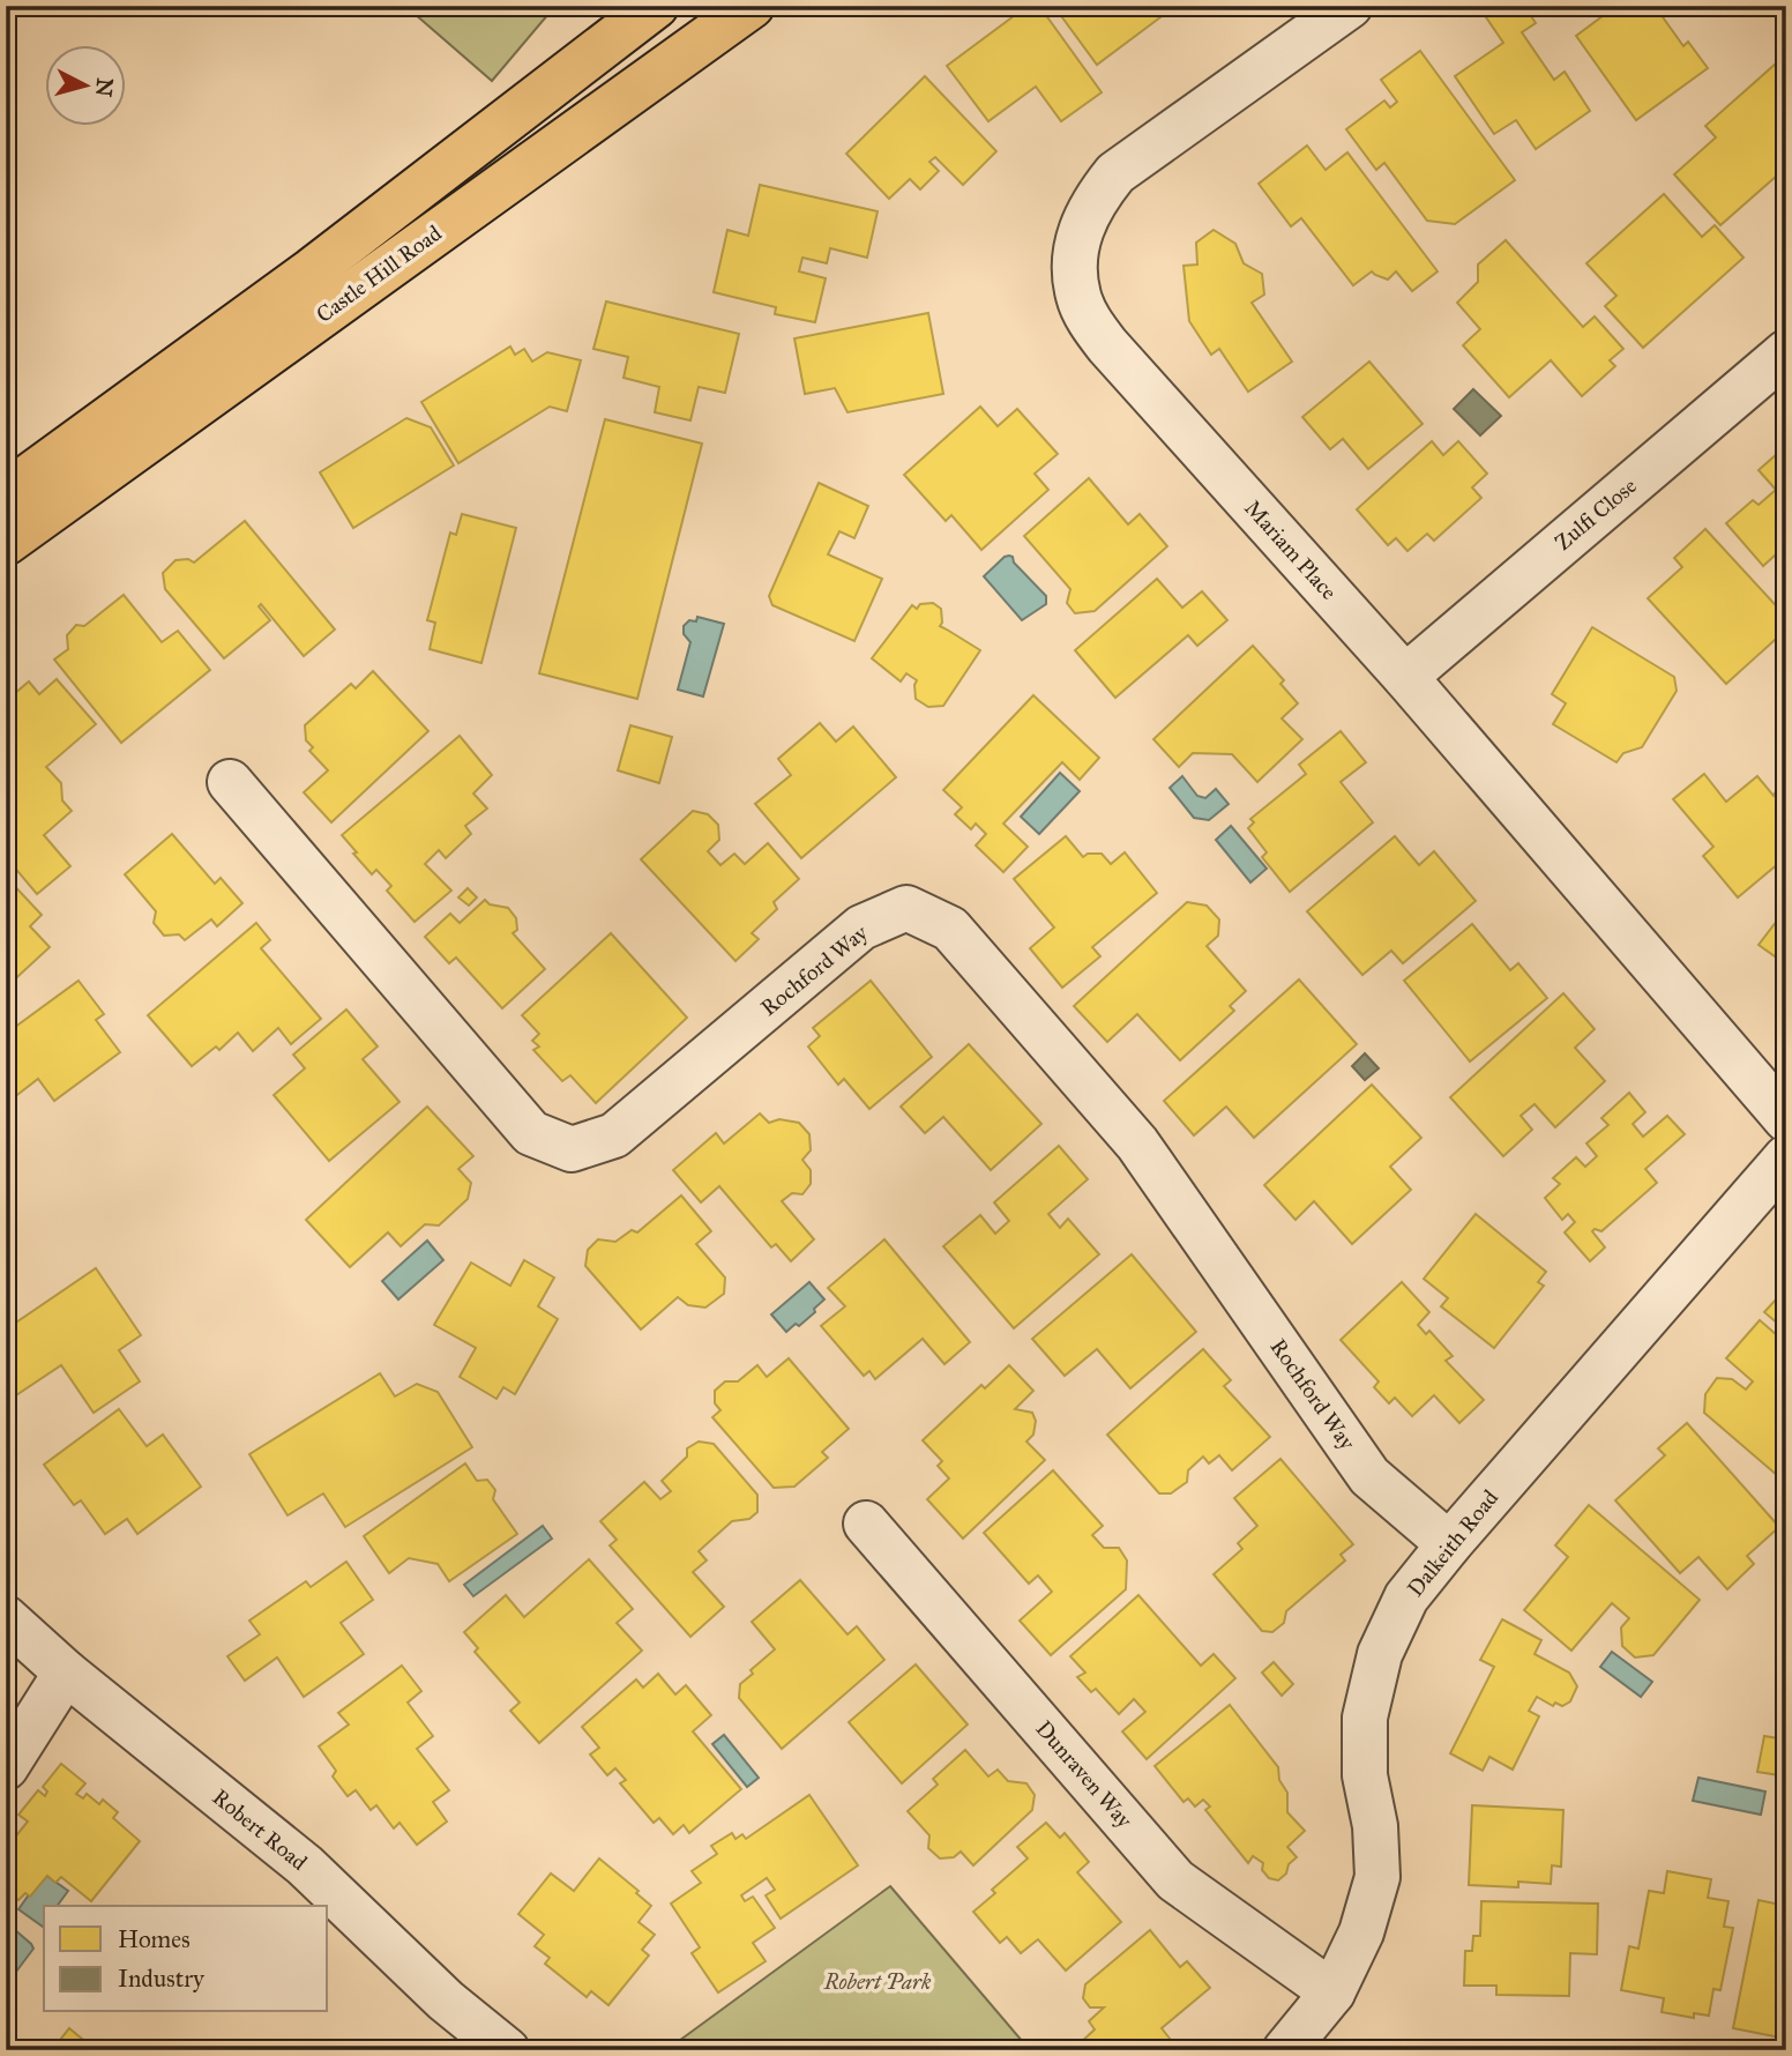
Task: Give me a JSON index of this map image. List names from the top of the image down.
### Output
{
  "streets": {
    "main road": ["Castle Hill Road"],
    "street": [
      "Zulfi Close",
      "Mariam Place",
      "Rochford Way",
      "Dalkeith Road",
      "Dunraven Way",
      "Robert Road"
    ]
  },
  "crossings": [
    ["Zulfi Close", "Mariam Place"],
    ["Rochford Way", "Dalkeith Road"],
    ["Dalkeith Road", "Dunraven Way"]
  ],
  "parks": ["Robert Park"],
  "legend": ["Homes", "Industry"],
  "north": "right"
}
